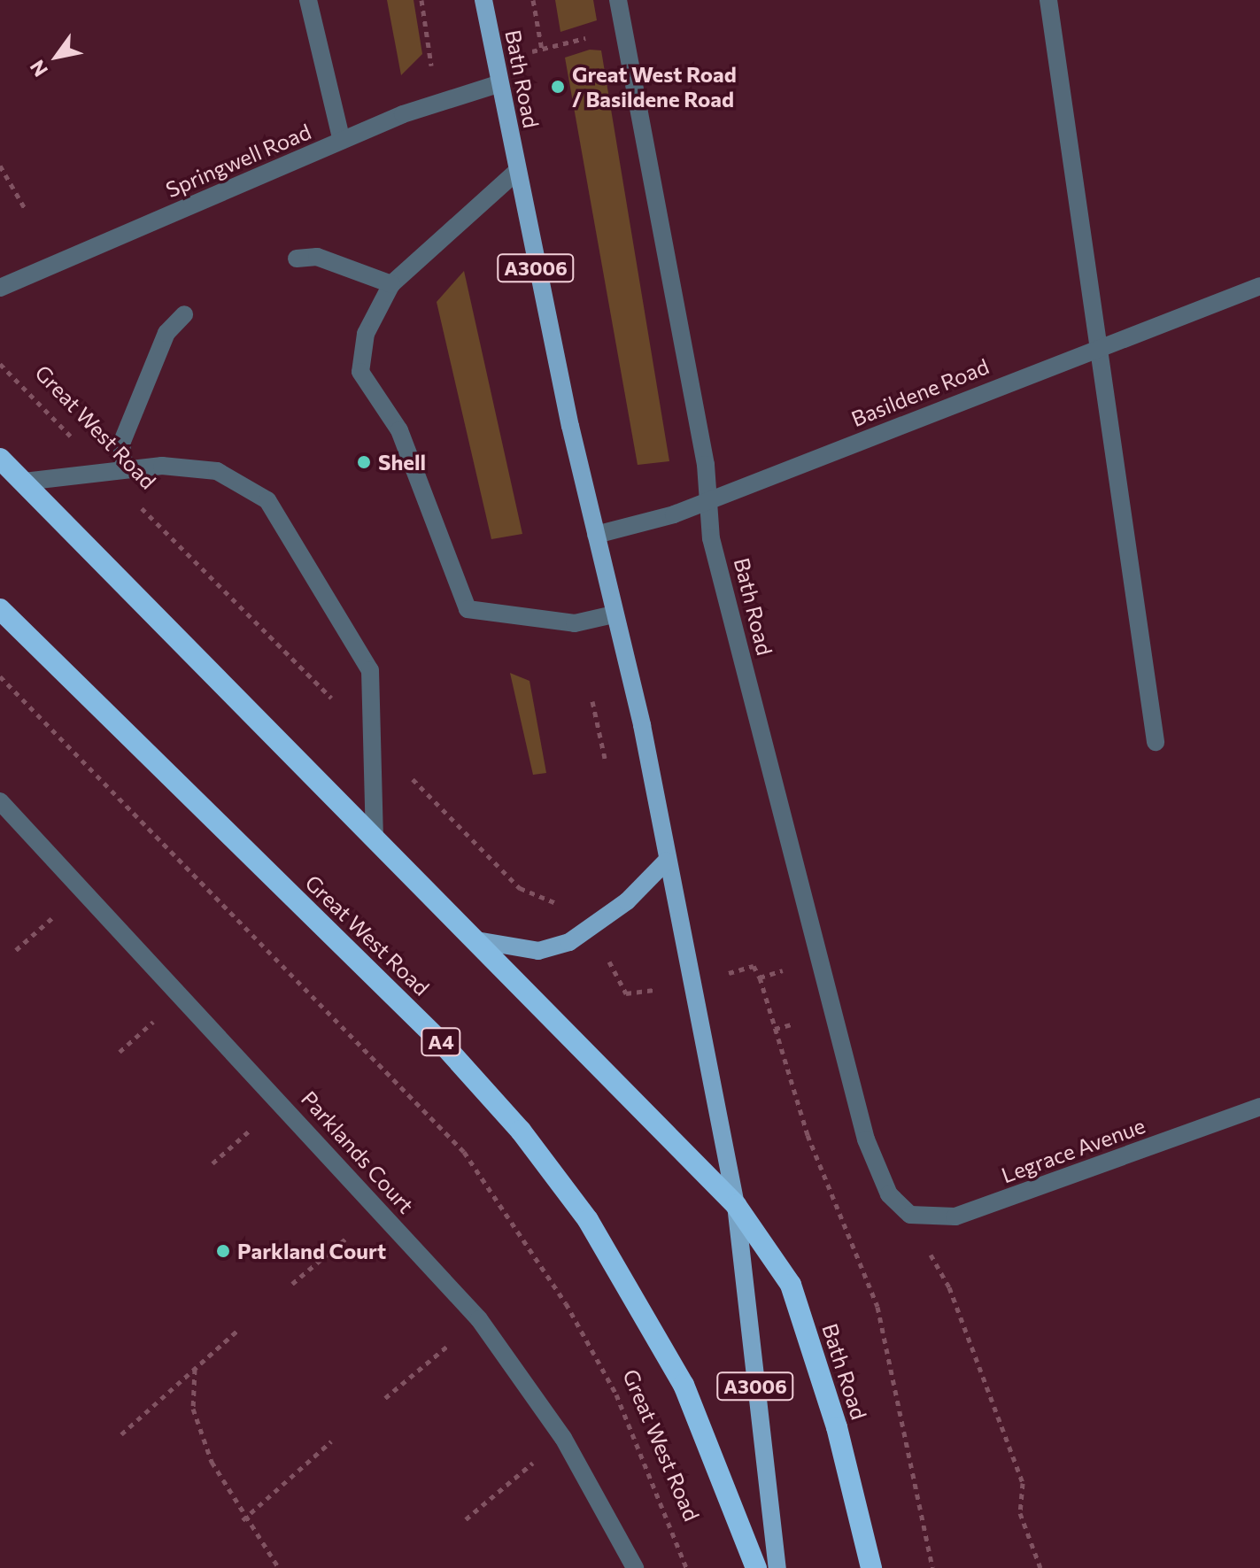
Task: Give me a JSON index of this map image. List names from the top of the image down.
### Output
{
  "streets": {
    "highway": ["Bath Road", "Great West Road", "A4"],
    "main road": ["A3006"],
    "street": [
      "Springwell Road",
      "Basildene Road",
      "Legrace Avenue",
      "Parklands Court"
    ]
  },
  "crossings": [
    ["Bath Road", "Springwell Road"],
    ["Bath Road", "Basildene Road"],
    ["Bath Road", "Legrace Avenue"]
  ],
  "places": ["Great West Road / Basildene Road", "Shell", "Parkland Court"],
  "north": "bottom left"
}
